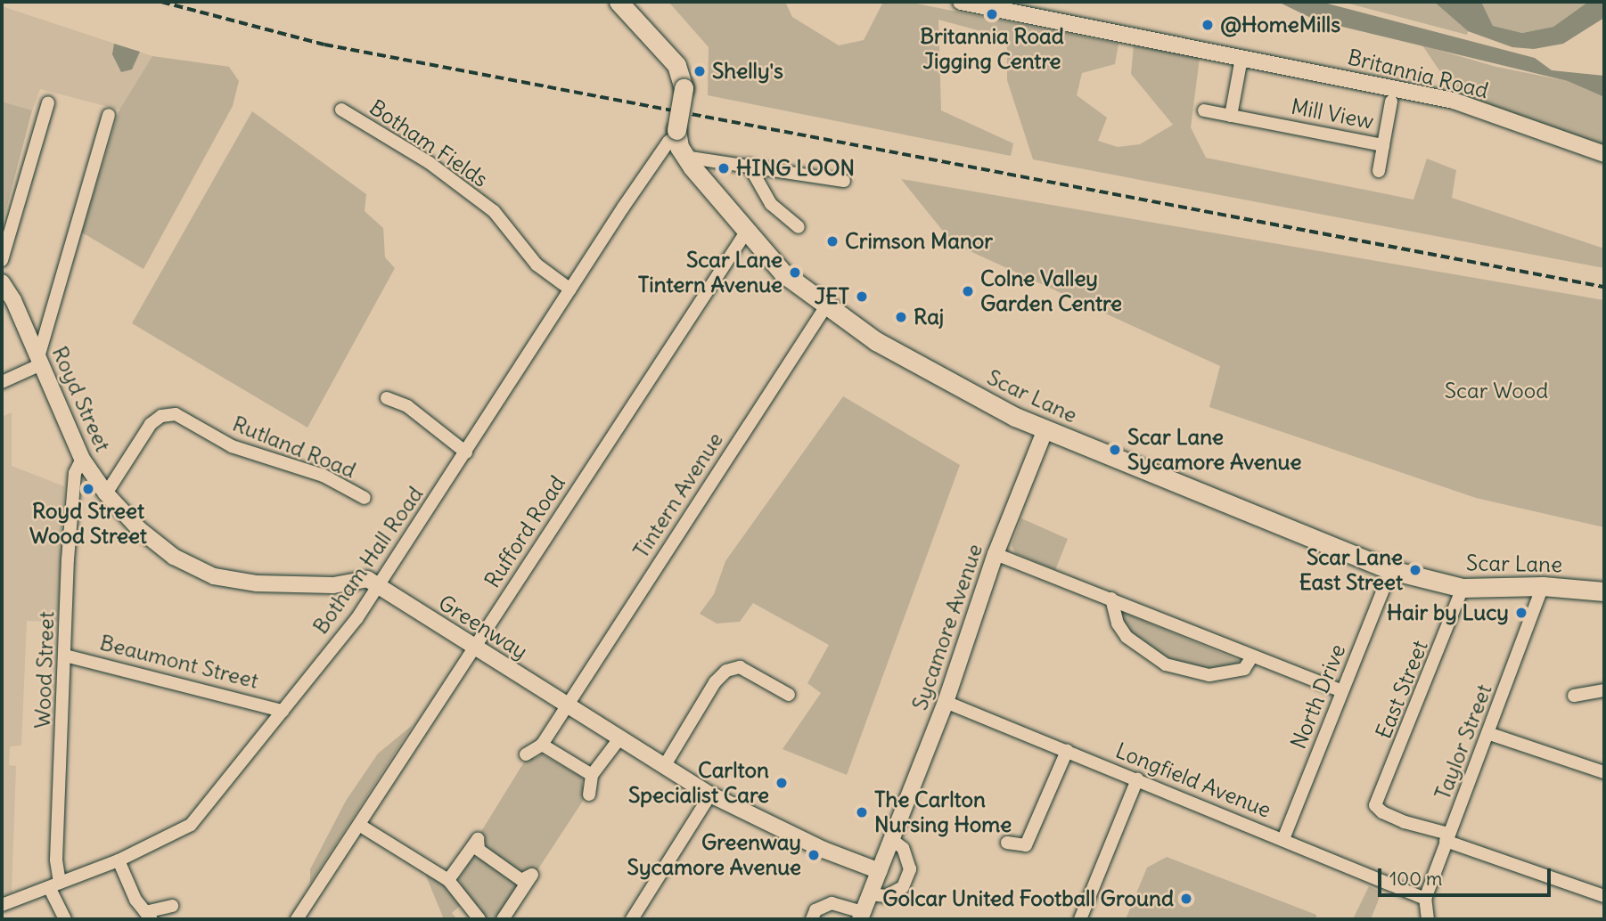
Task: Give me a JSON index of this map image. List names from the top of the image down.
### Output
{
  "streets": {
    "main road": ["Scar Lane"],
    "street": [
      "Britannia Road",
      "Mill View",
      "Botham Fields",
      "Royd Street",
      "Rutland Road",
      "Tintern Avenue",
      "Rufford Road",
      "Botham Hall Road",
      "Greenway",
      "Sycamore Avenue",
      "Beaumont Street",
      "Wood Street",
      "East Street",
      "North Drive",
      "Taylor Street",
      "Longfield Avenue"
    ]
  },
  "crossings": [
    ["Botham Fields", "Botham Hall Road"],
    ["Scar Lane", "Tintern Avenue"],
    ["Scar Lane", "Rufford Road"],
    ["Scar Lane", "Botham Hall Road"],
    ["Scar Lane", "Sycamore Avenue"],
    ["Scar Lane", "East Street"],
    ["Scar Lane", "North Drive"],
    ["Scar Lane", "Taylor Street"],
    ["Royd Street", "Rutland Road"],
    ["Royd Street", "Botham Hall Road"],
    ["Royd Street", "Greenway"],
    ["Royd Street", "Wood Street"],
    ["Tintern Avenue", "Greenway"],
    ["Rufford Road", "Greenway"],
    ["Botham Hall Road", "Greenway"],
    ["Botham Hall Road", "Beaumont Street"],
    ["Botham Hall Road", "Wood Street"],
    ["Greenway", "Sycamore Avenue"],
    ["Sycamore Avenue", "Longfield Avenue"],
    ["Beaumont Street", "Wood Street"],
    ["East Street", "Taylor Street"],
    ["North Drive", "Longfield Avenue"],
    ["Taylor Street", "Longfield Avenue"]
  ],
  "parks": ["Scar Wood"],
  "places": [
    "Britannia Road Jigging Centre",
    "@HomeMills",
    "Shelly's",
    "HING LOON",
    "Crimson Manor",
    "Scar Lane Tintern Avenue",
    "Colne Valley Garden Centre",
    "JET",
    "Raj",
    "Scar Lane Sycamore Avenue",
    "Royd Street Wood Street",
    "Scar Lane East Street",
    "Hair by Lucy",
    "Carlton Specialist Care",
    "The Carlton Nursing Home",
    "Greenway Sycamore Avenue",
    "Golcar United Football Ground"
  ],
  "scale_bar": "100 m"
}
